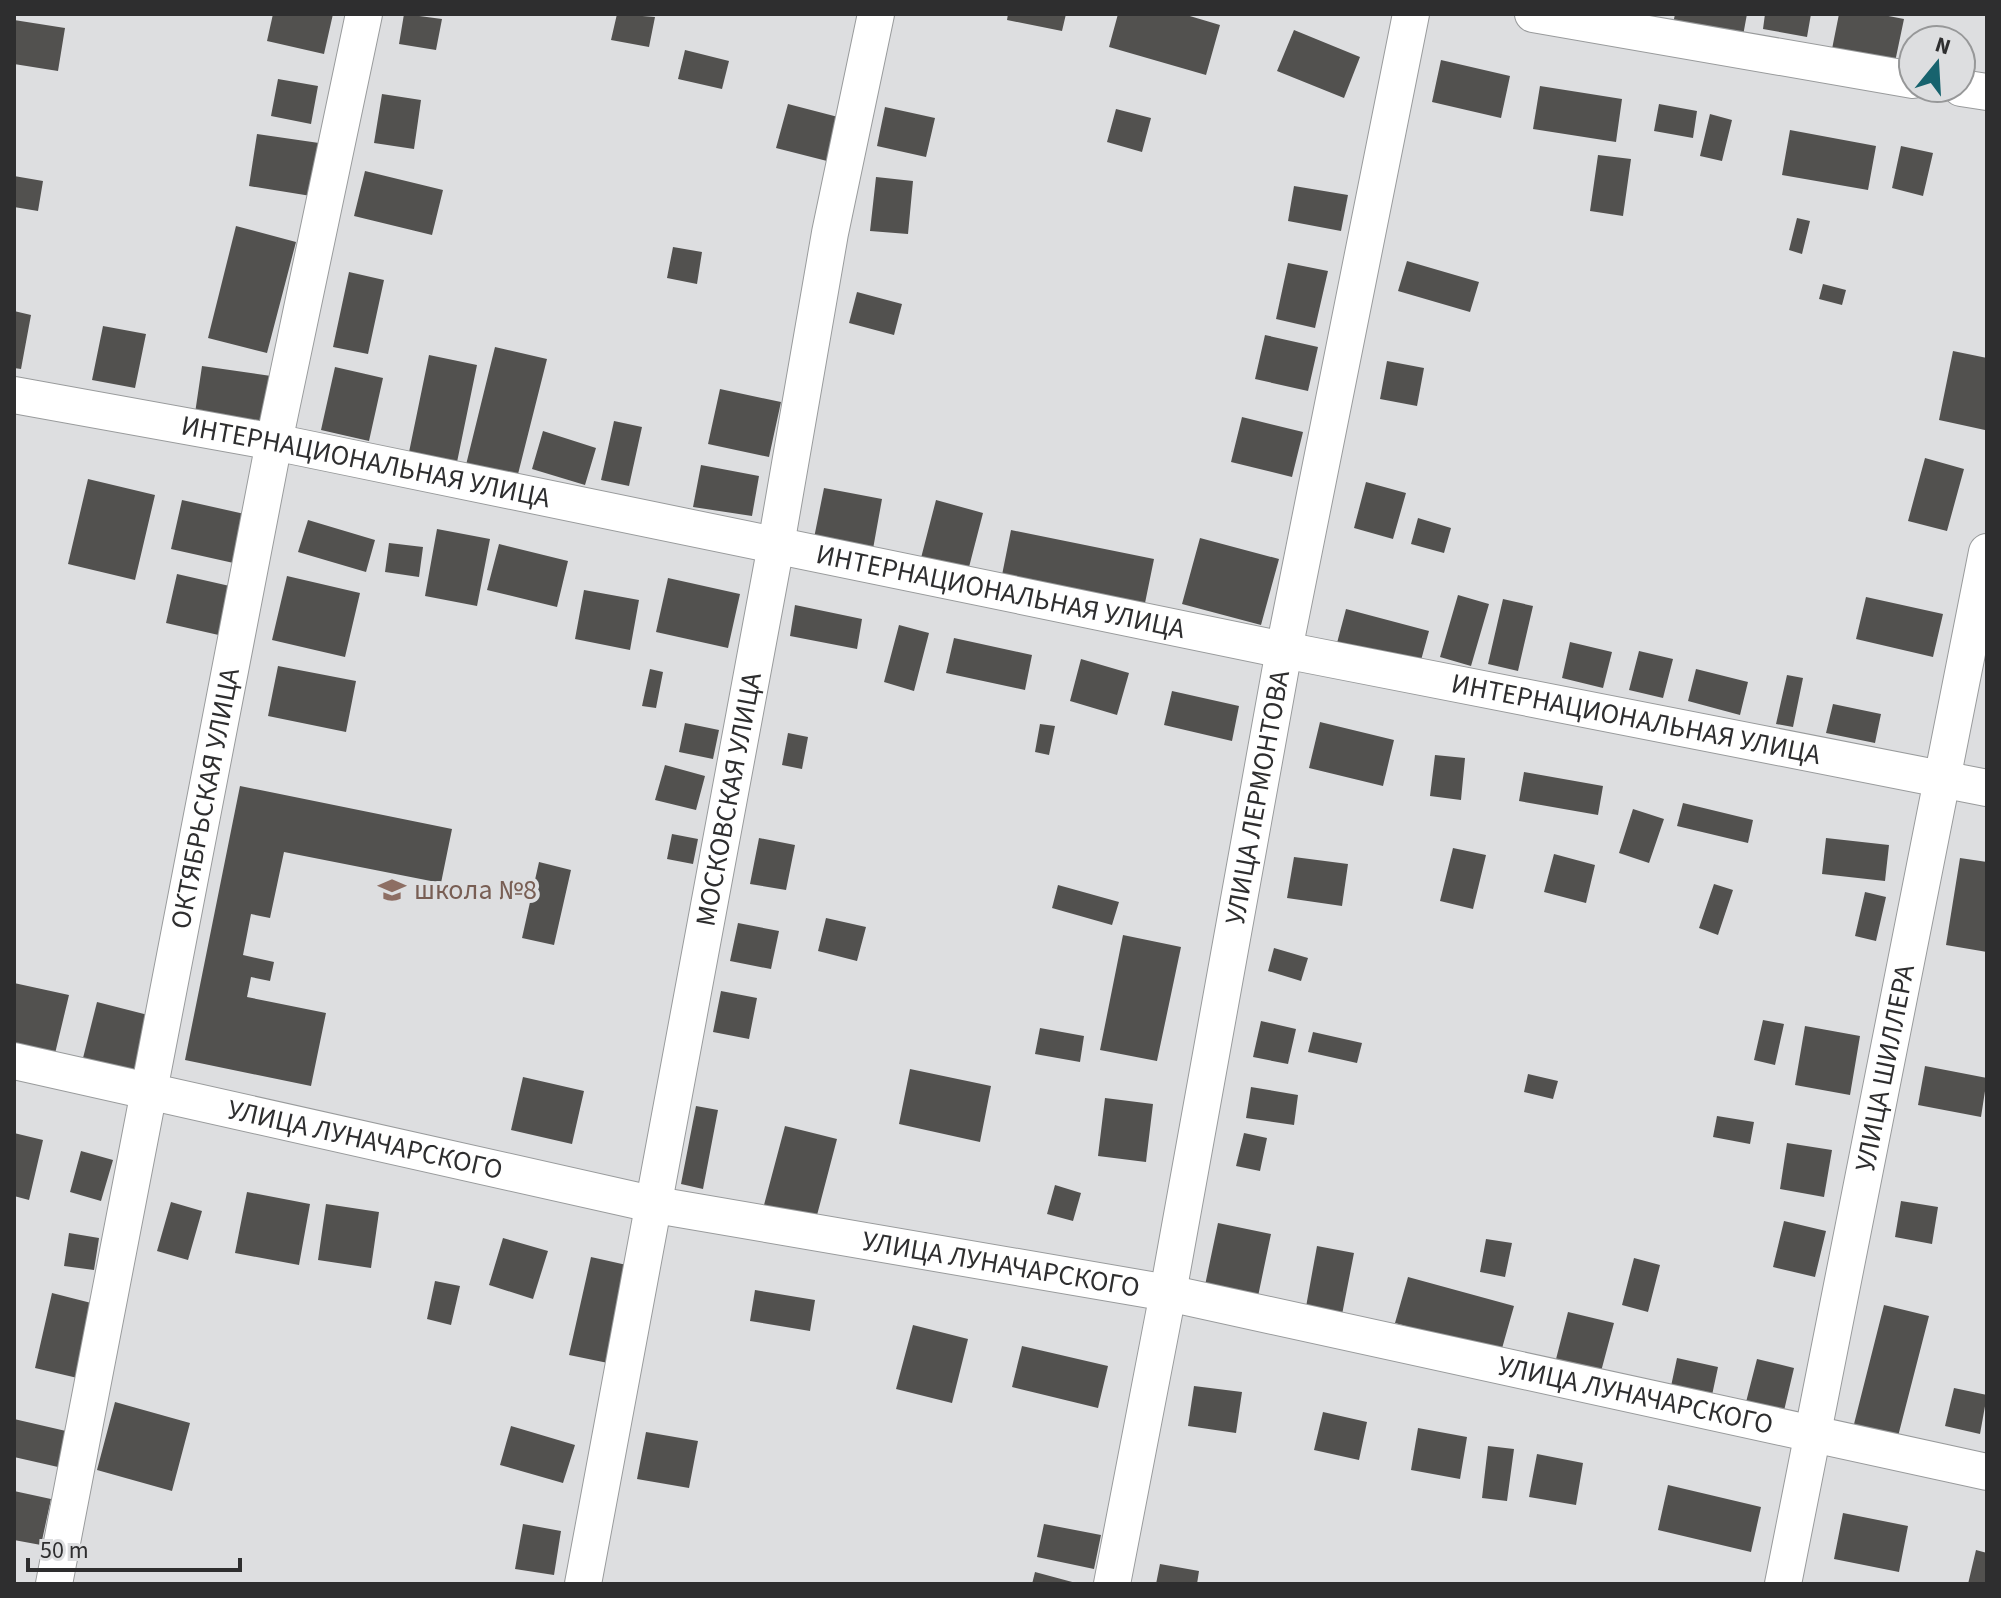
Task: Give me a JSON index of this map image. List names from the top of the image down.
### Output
{
  "streets": {
    "street": [
      "ИНТЕРНАЦИОНАЛЬНАЯ УЛИЦА",
      "ОКТЯБРЬСКАЯ УЛИЦА",
      "УЛИЦА ЛЕРМОНТОВА",
      "МОСКОВСКАЯ УЛИЦА",
      "УЛИЦА ШИЛЛЕРА",
      "УЛИЦА ЛУНАЧАРСКОГО"
    ]
  },
  "crossings": [
    ["ИНТЕРНАЦИОНАЛЬНАЯ УЛИЦА", "ОКТЯБРЬСКАЯ УЛИЦА"],
    ["ИНТЕРНАЦИОНАЛЬНАЯ УЛИЦА", "УЛИЦА ЛЕРМОНТОВА"],
    ["ИНТЕРНАЦИОНАЛЬНАЯ УЛИЦА", "МОСКОВСКАЯ УЛИЦА"],
    ["ИНТЕРНАЦИОНАЛЬНАЯ УЛИЦА", "УЛИЦА ШИЛЛЕРА"],
    ["ОКТЯБРЬСКАЯ УЛИЦА", "УЛИЦА ЛУНАЧАРСКОГО"],
    ["УЛИЦА ЛЕРМОНТОВА", "УЛИЦА ЛУНАЧАРСКОГО"],
    ["МОСКОВСКАЯ УЛИЦА", "УЛИЦА ЛУНАЧАРСКОГО"],
    ["УЛИЦА ШИЛЛЕРА", "УЛИЦА ЛУНАЧАРСКОГО"]
  ],
  "places": {
    "school or university": ["школа №8"]
  },
  "scale_bar": "50 m",
  "north": "top"
}
